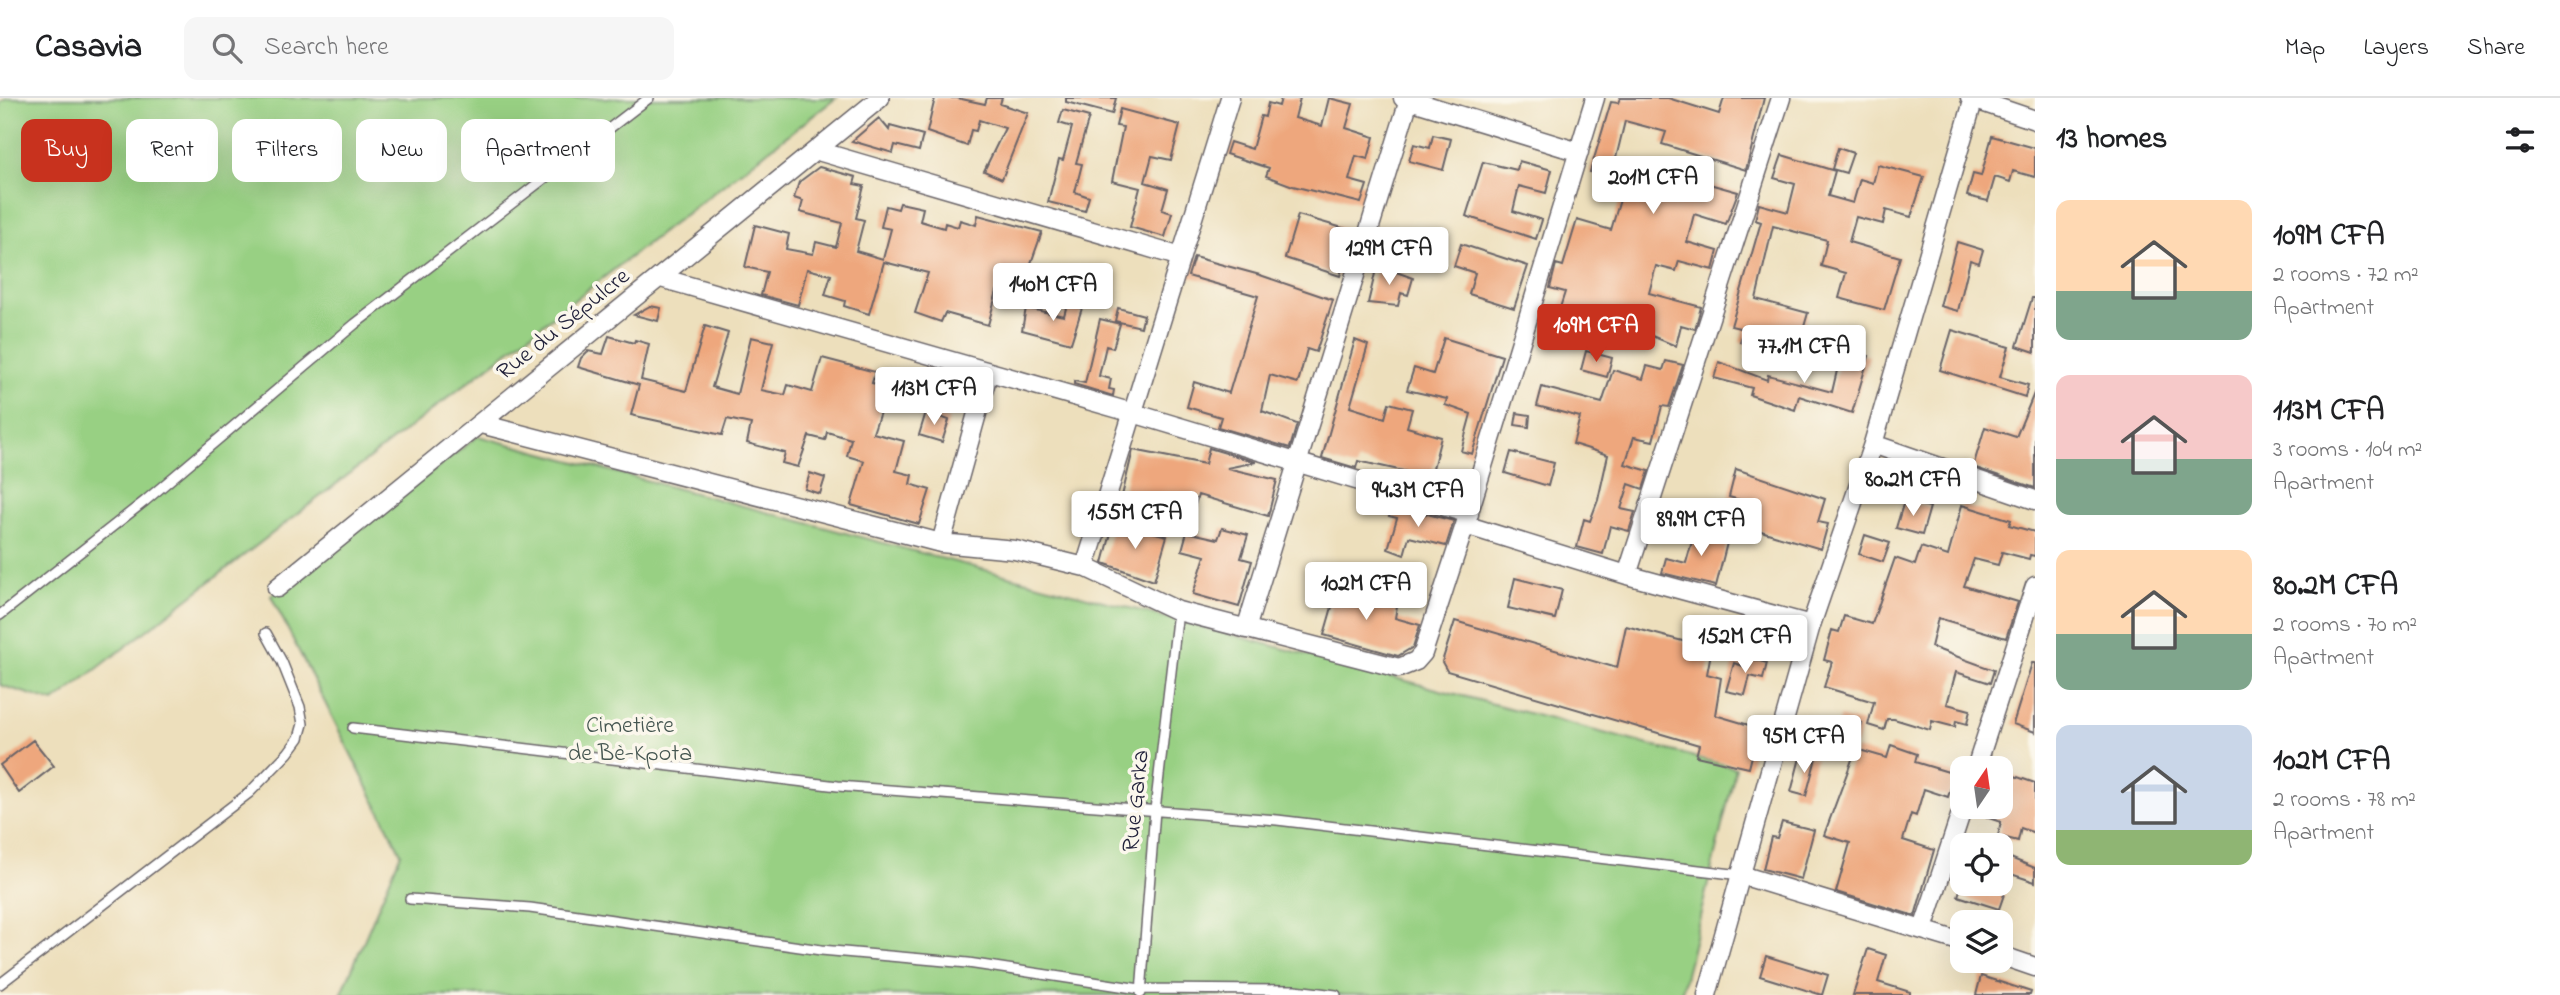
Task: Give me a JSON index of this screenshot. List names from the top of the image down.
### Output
{
  "streets": {
    "street": ["Rue du Sépulcre"],
    "lane": ["Rue Garka"]
  },
  "parks": ["Cimetière de Bè-Kpota"],
  "north": "top",
  "page": {
    "header": "Casavia",
    "search": "Search here",
    "nav": ["Map", "Layers", "Share"],
    "heading": "13 homes",
    "chip": [
      "Buy",
      "Rent",
      "Filters",
      "New",
      "Apartment"
    ],
    "price": [
      "201M CFA",
      "129M CFA",
      "140M CFA",
      "109M CFA",
      "77.1M CFA",
      "113M CFA",
      "80.2M CFA",
      "94.3M CFA",
      "155M CFA",
      "89.9M CFA",
      "102M CFA",
      "152M CFA",
      "95M CFA"
    ],
    "list": [
      {
        "name": "109M CFA",
        "note": "2 rooms · 72 m² · Apartment"
      },
      {
        "name": "113M CFA",
        "note": "3 rooms · 104 m² · Apartment"
      },
      {
        "name": "80.2M CFA",
        "note": "2 rooms · 70 m² · Apartment"
      },
      {
        "name": "102M CFA",
        "note": "2 rooms · 78 m² · Apartment"
      }
    ]
  }
}
